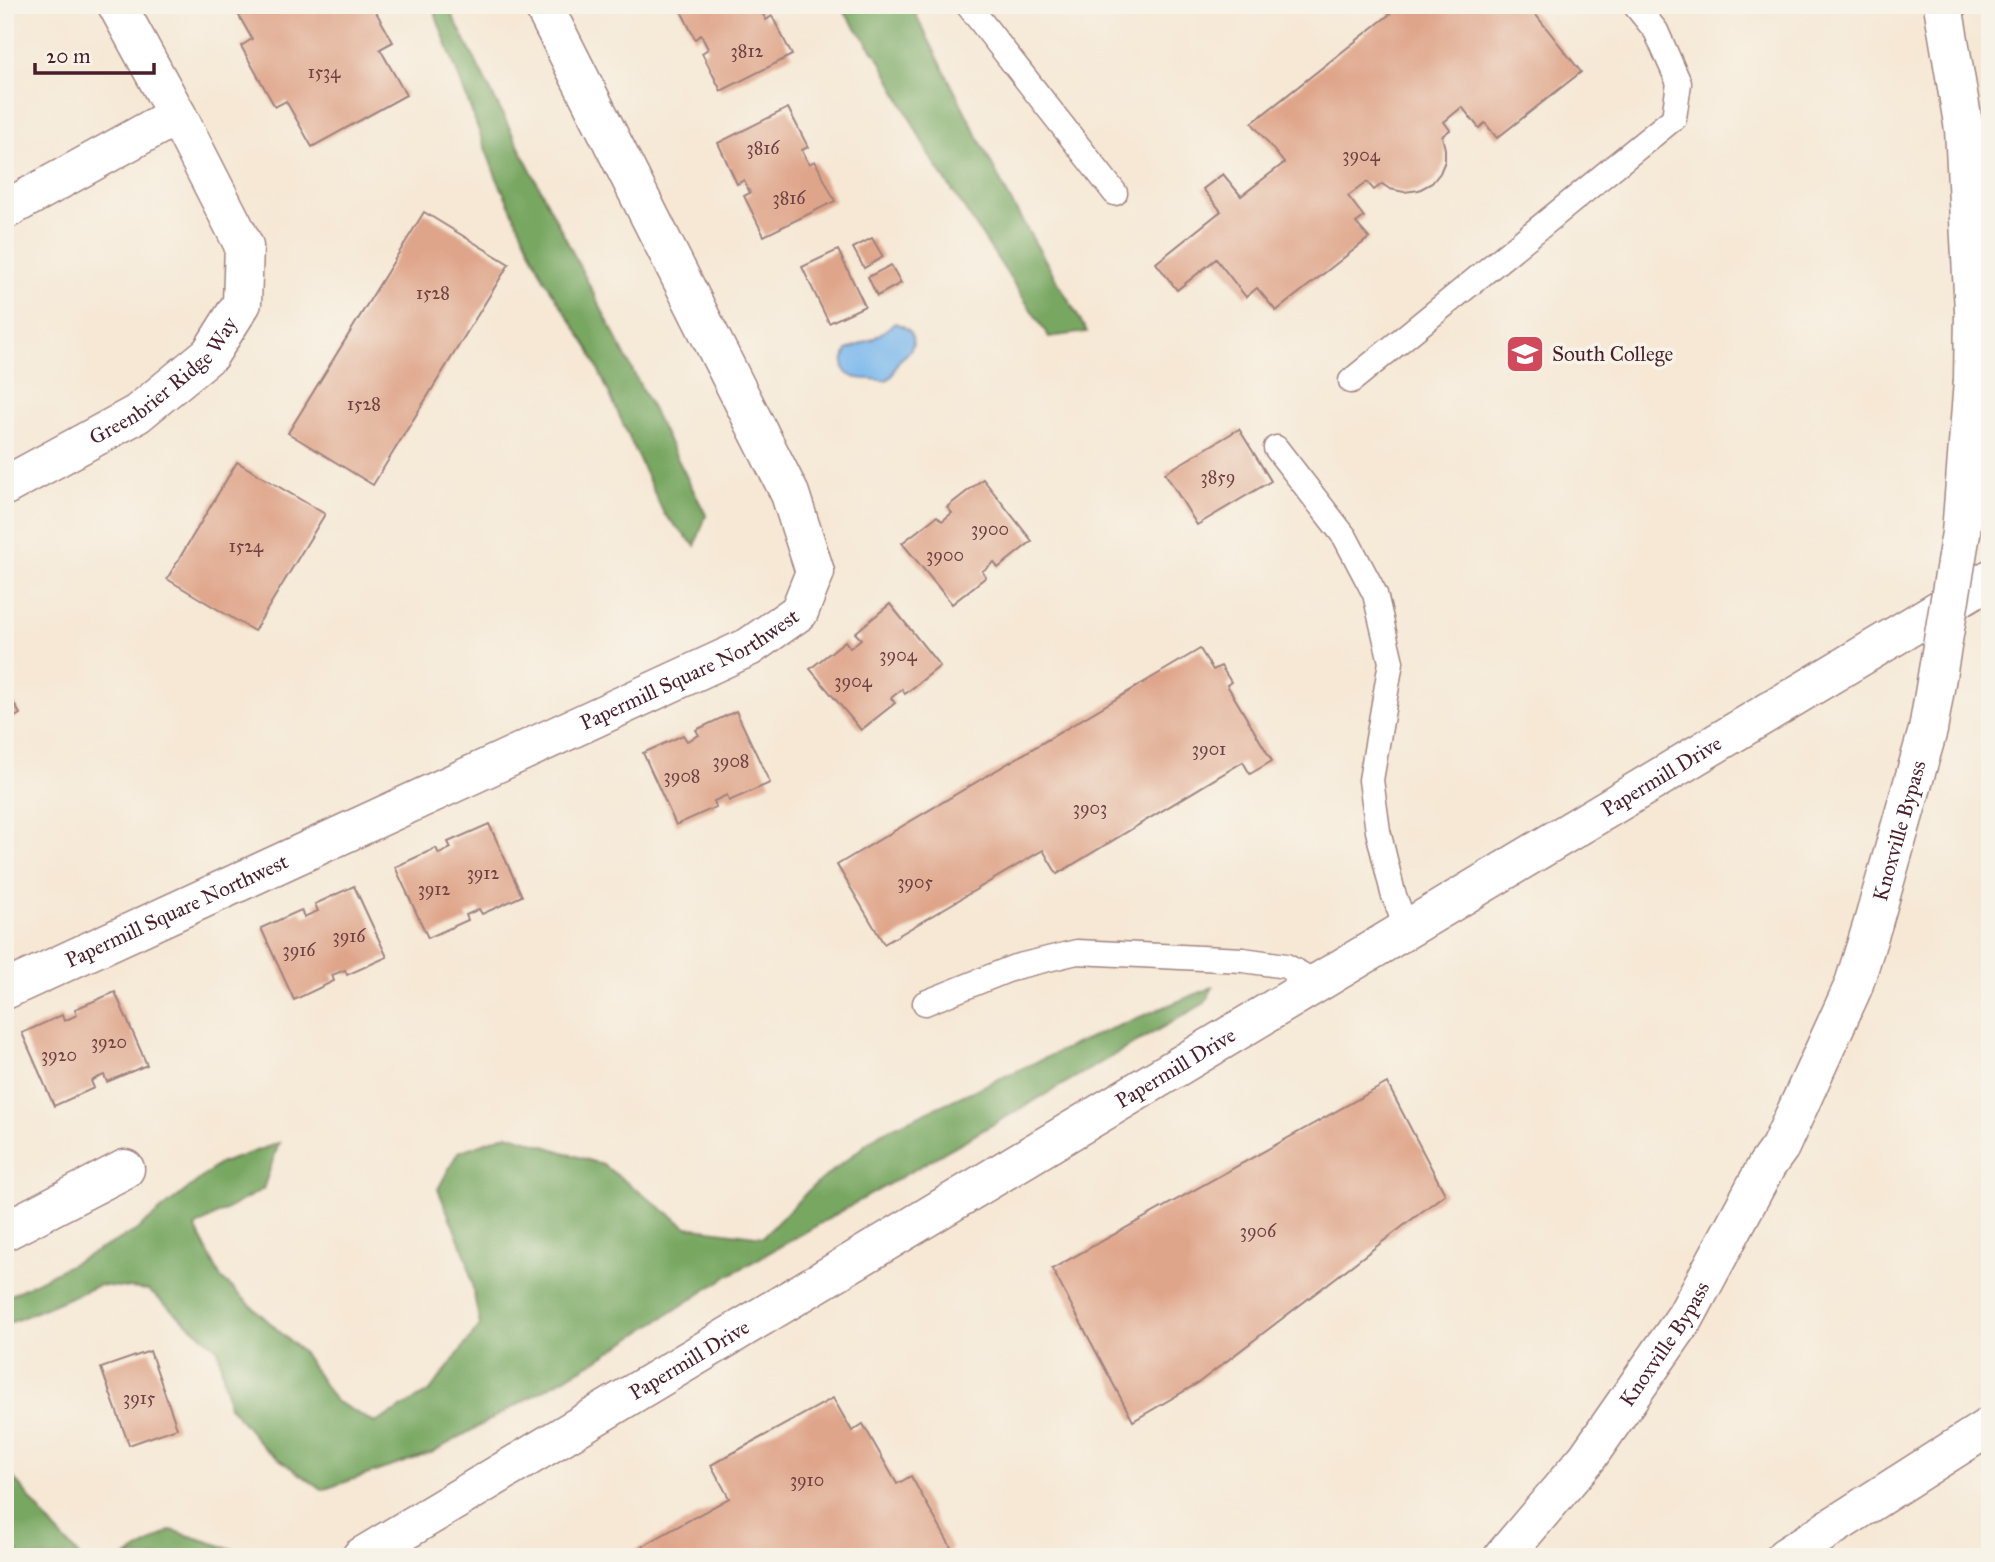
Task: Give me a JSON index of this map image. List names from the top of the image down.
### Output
{
  "streets": {
    "main road": [
      "Greenbrier Ridge Way",
      "Papermill Square Northwest",
      "Papermill Drive",
      "Knoxville Bypass"
    ]
  },
  "places": {
    "school or university": ["South College"]
  },
  "house_numbers": [
    "3812",
    "1534",
    "3816",
    "3904",
    "3816",
    "1528",
    "1528",
    "3859",
    "3900",
    "1524",
    "3900",
    "3904",
    "3904",
    "3901",
    "3908",
    "3908",
    "3903",
    "3912",
    "3905",
    "3912",
    "3916",
    "3916",
    "3920",
    "3920",
    "3906",
    "3915",
    "3910"
  ],
  "scale_bar": "20 m"
}
